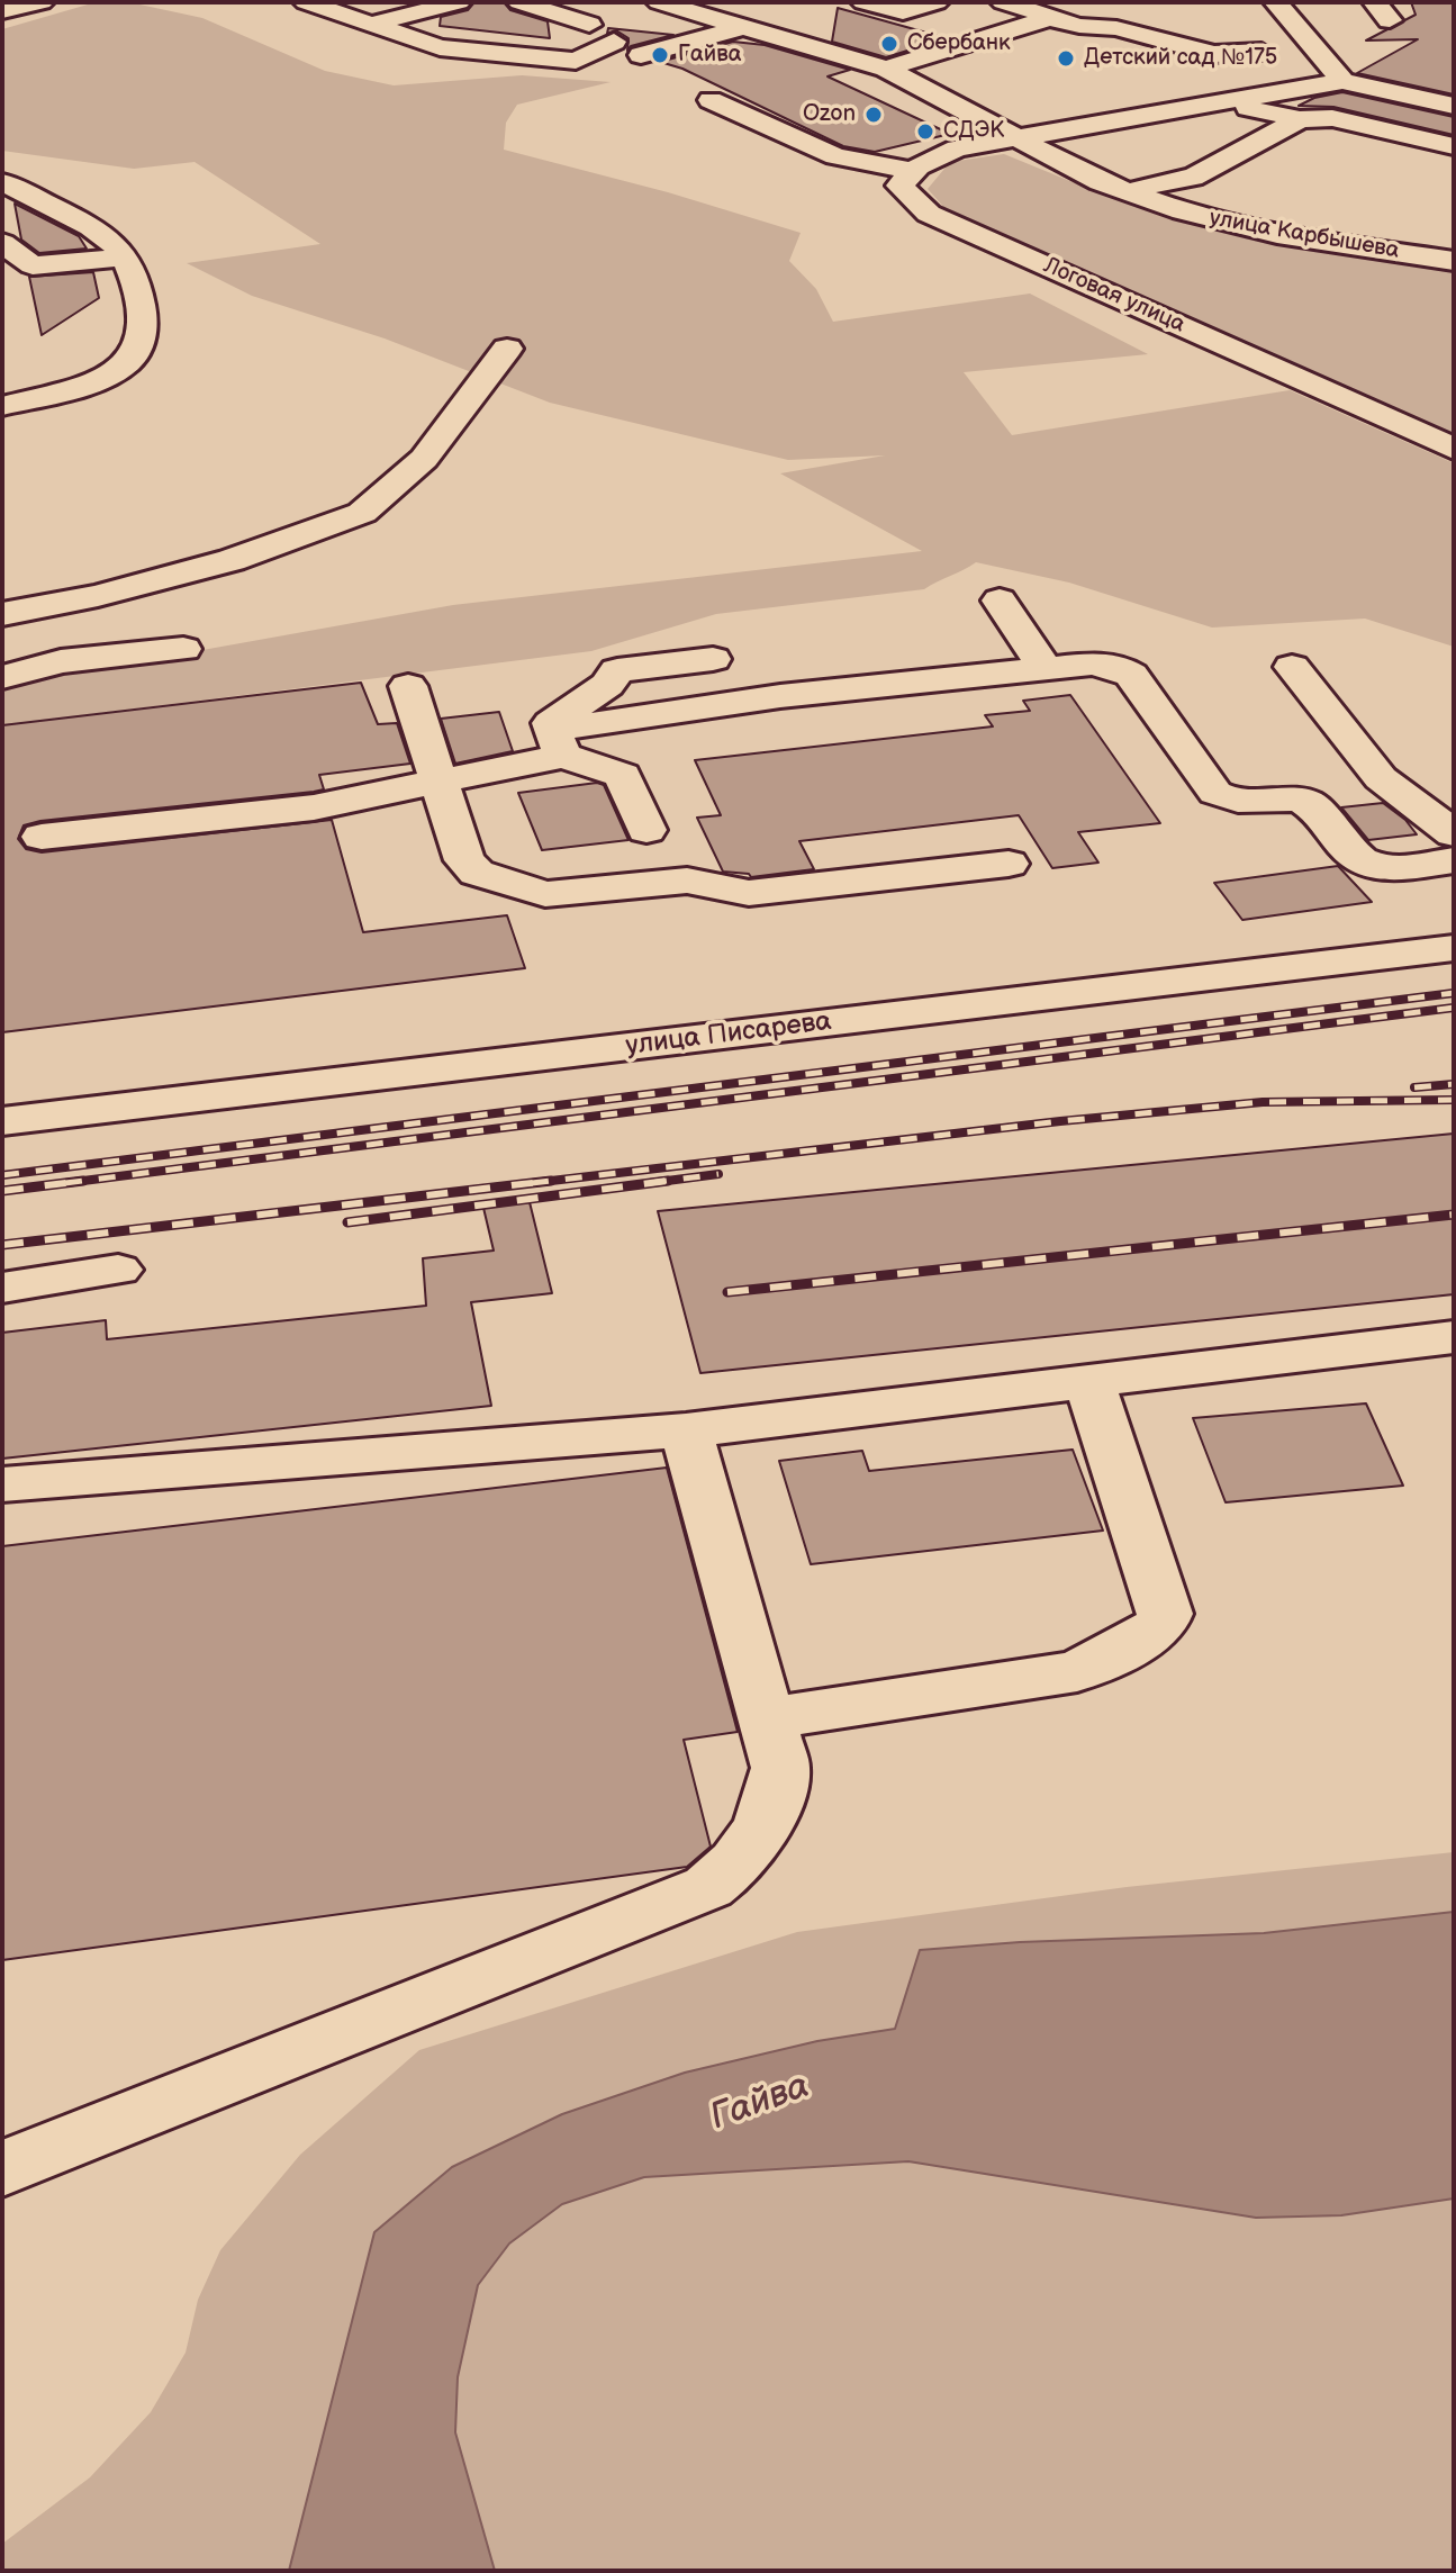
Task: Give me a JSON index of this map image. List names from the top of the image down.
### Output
{
  "streets": {
    "street": ["улица Карбышева", "Логовая улица", "улица Писарева"]
  },
  "water": ["Гайва"],
  "places": [
    "Сбербанк",
    "Гайва",
    "Детский сад №175",
    "Ozon",
    "СДЭК"
  ]
}
